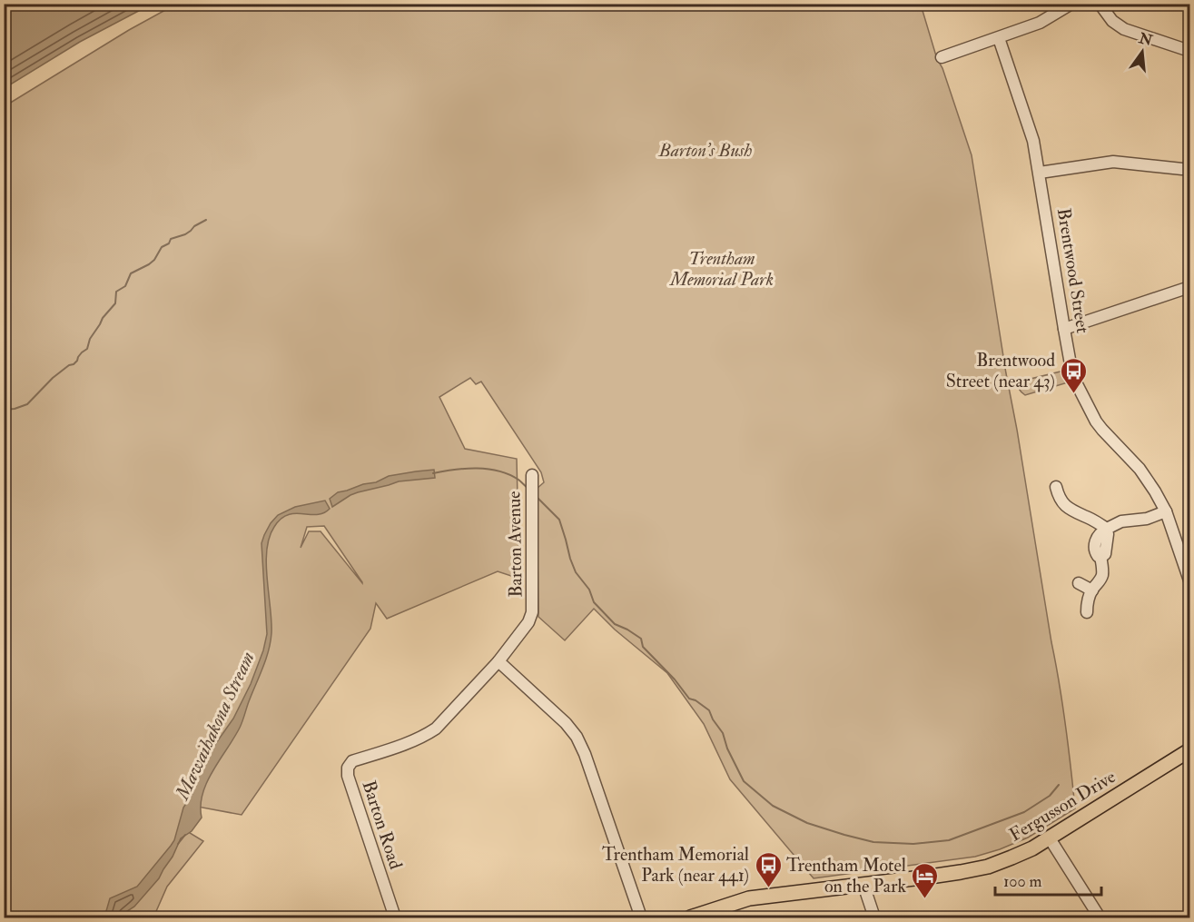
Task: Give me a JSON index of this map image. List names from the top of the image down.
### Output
{
  "streets": {
    "main road": ["Fergusson Drive"],
    "street": ["Brentwood Street", "Barton Avenue", "Barton Road"]
  },
  "crossings": [
    ["Barton Avenue", "Barton Road"]
  ],
  "water": ["Mawaihakona Stream"],
  "parks": ["Barton's Bush", "Trentham Memorial Park"],
  "places": {
    "bus stop": ["Brentwood Street (near 43)", "Trentham Memorial Park (near 441)"],
    "hotel": ["Trentham Motel on the Park"]
  },
  "scale_bar": "100 m",
  "north": "top"
}
